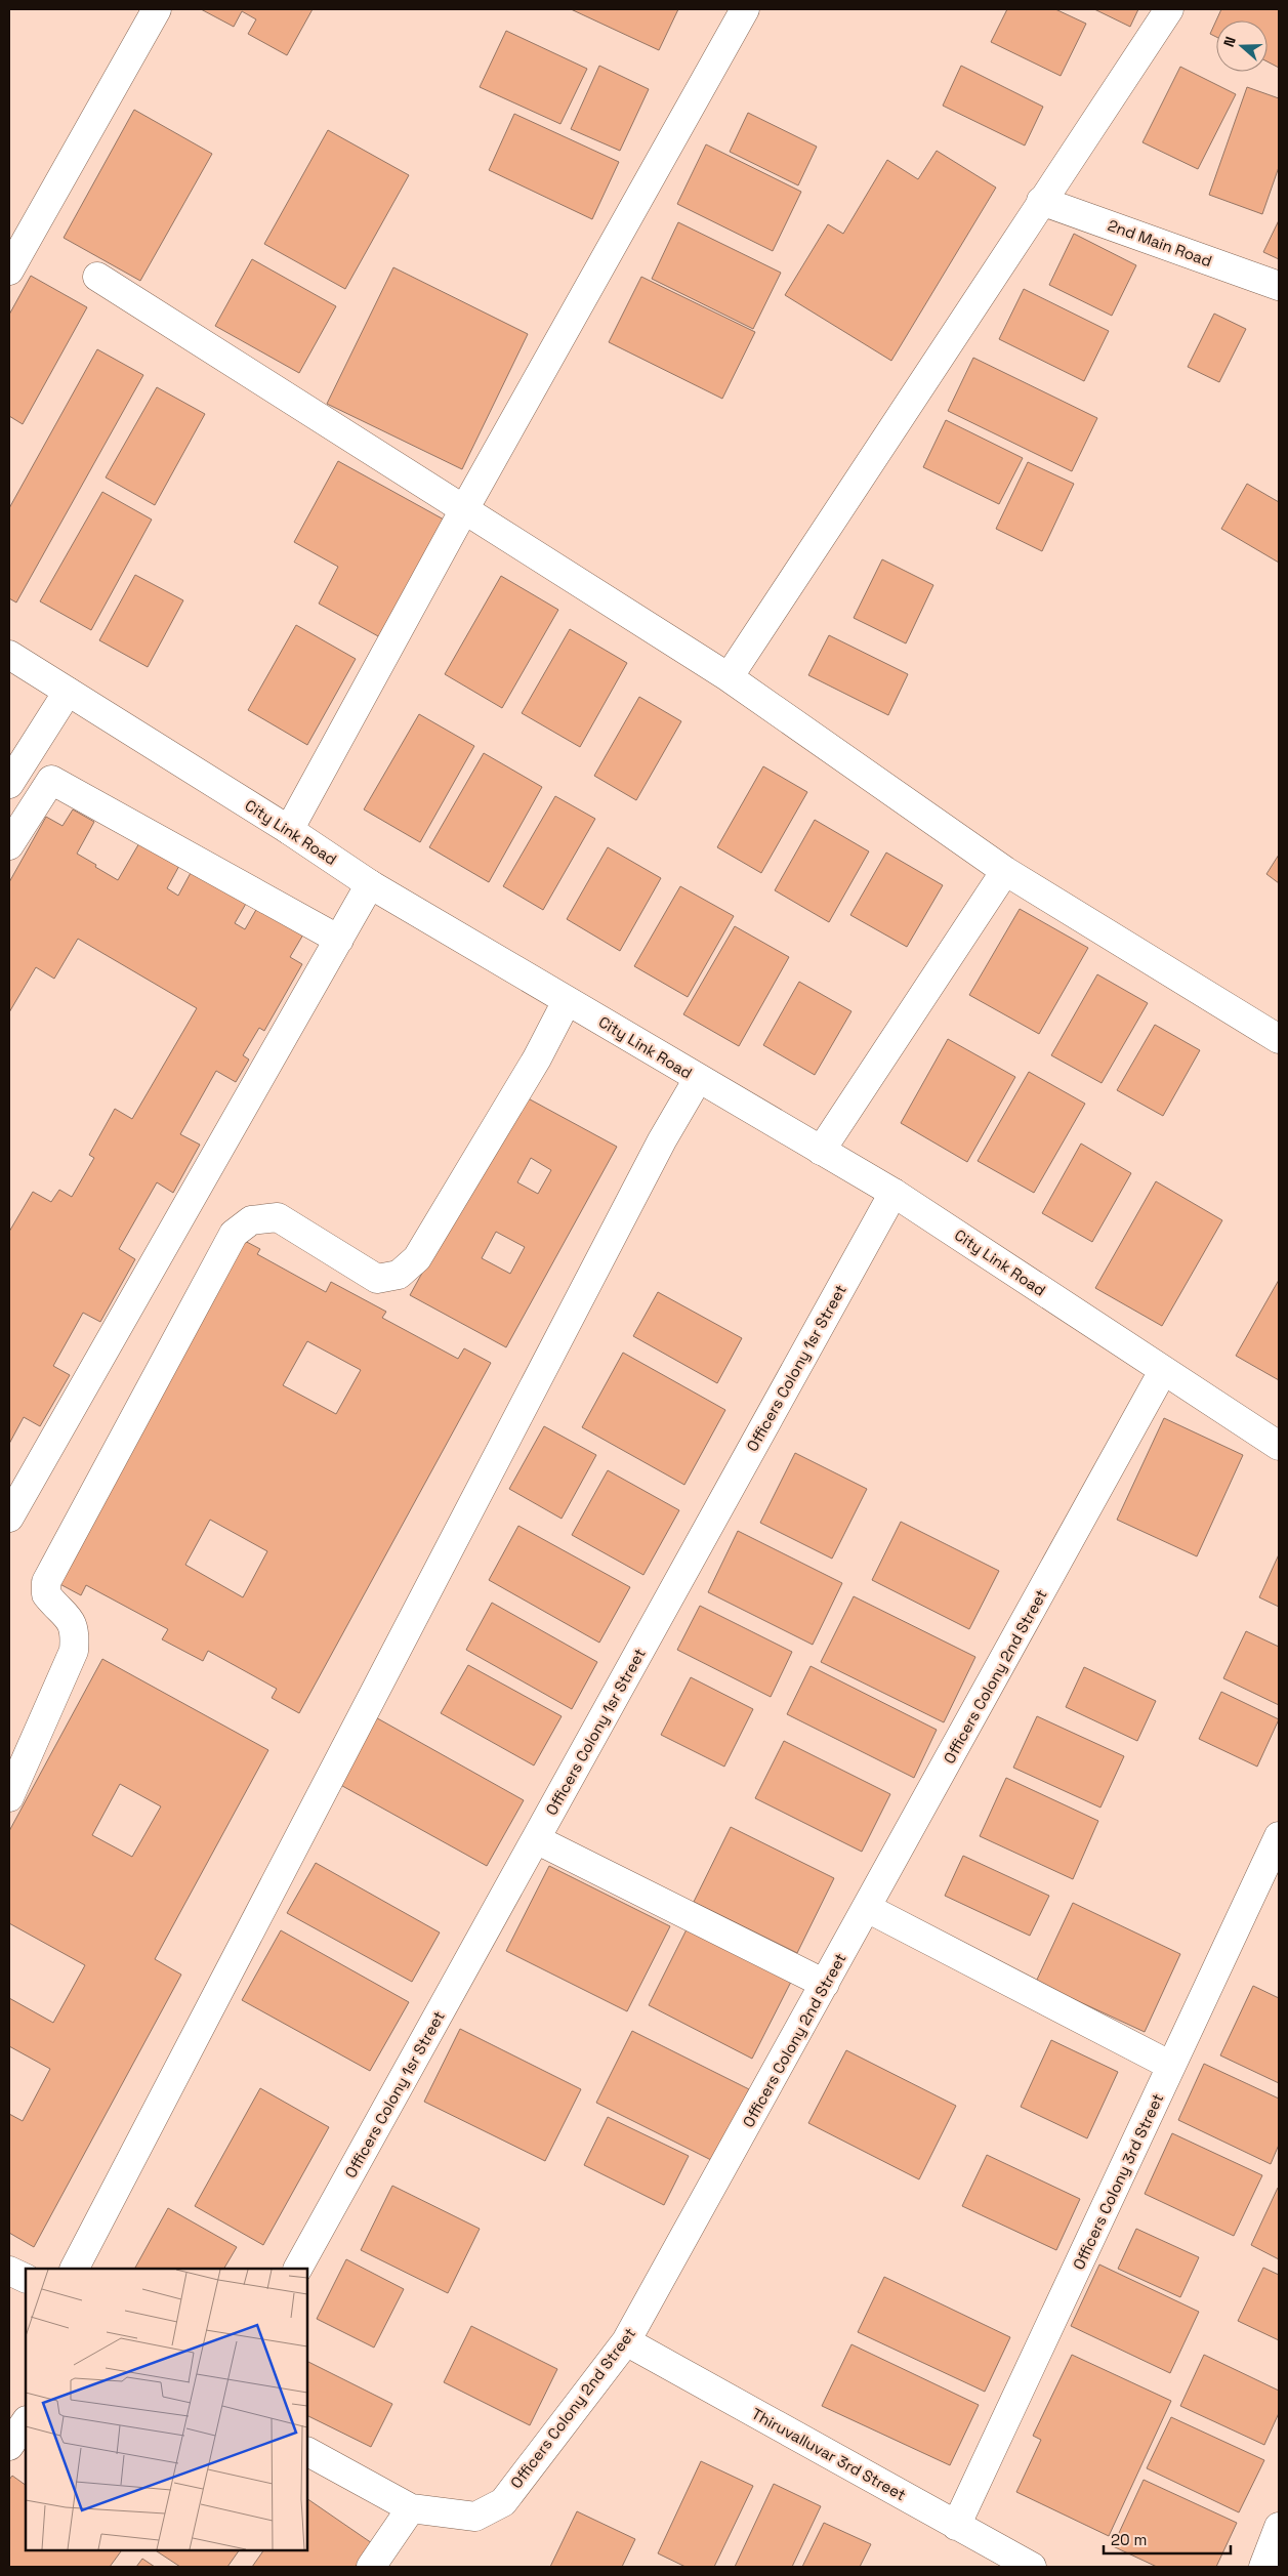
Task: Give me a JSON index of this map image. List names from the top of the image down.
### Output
{
  "streets": {
    "street": [
      "2nd Main Road",
      "City Link Road",
      "Officers Colony 1sr Street",
      "Officers Colony 2nd Street",
      "Officers Colony 3rd Street",
      "Thiruvalluvar 3rd Street"
    ]
  },
  "crossings": [
    ["City Link Road", "Officers Colony 1sr Street"],
    ["City Link Road", "Officers Colony 2nd Street"],
    ["Officers Colony 2nd Street", "Thiruvalluvar 3rd Street"],
    ["Officers Colony 3rd Street", "Thiruvalluvar 3rd Street"]
  ],
  "scale_bar": "20 m",
  "north": "left"
}
